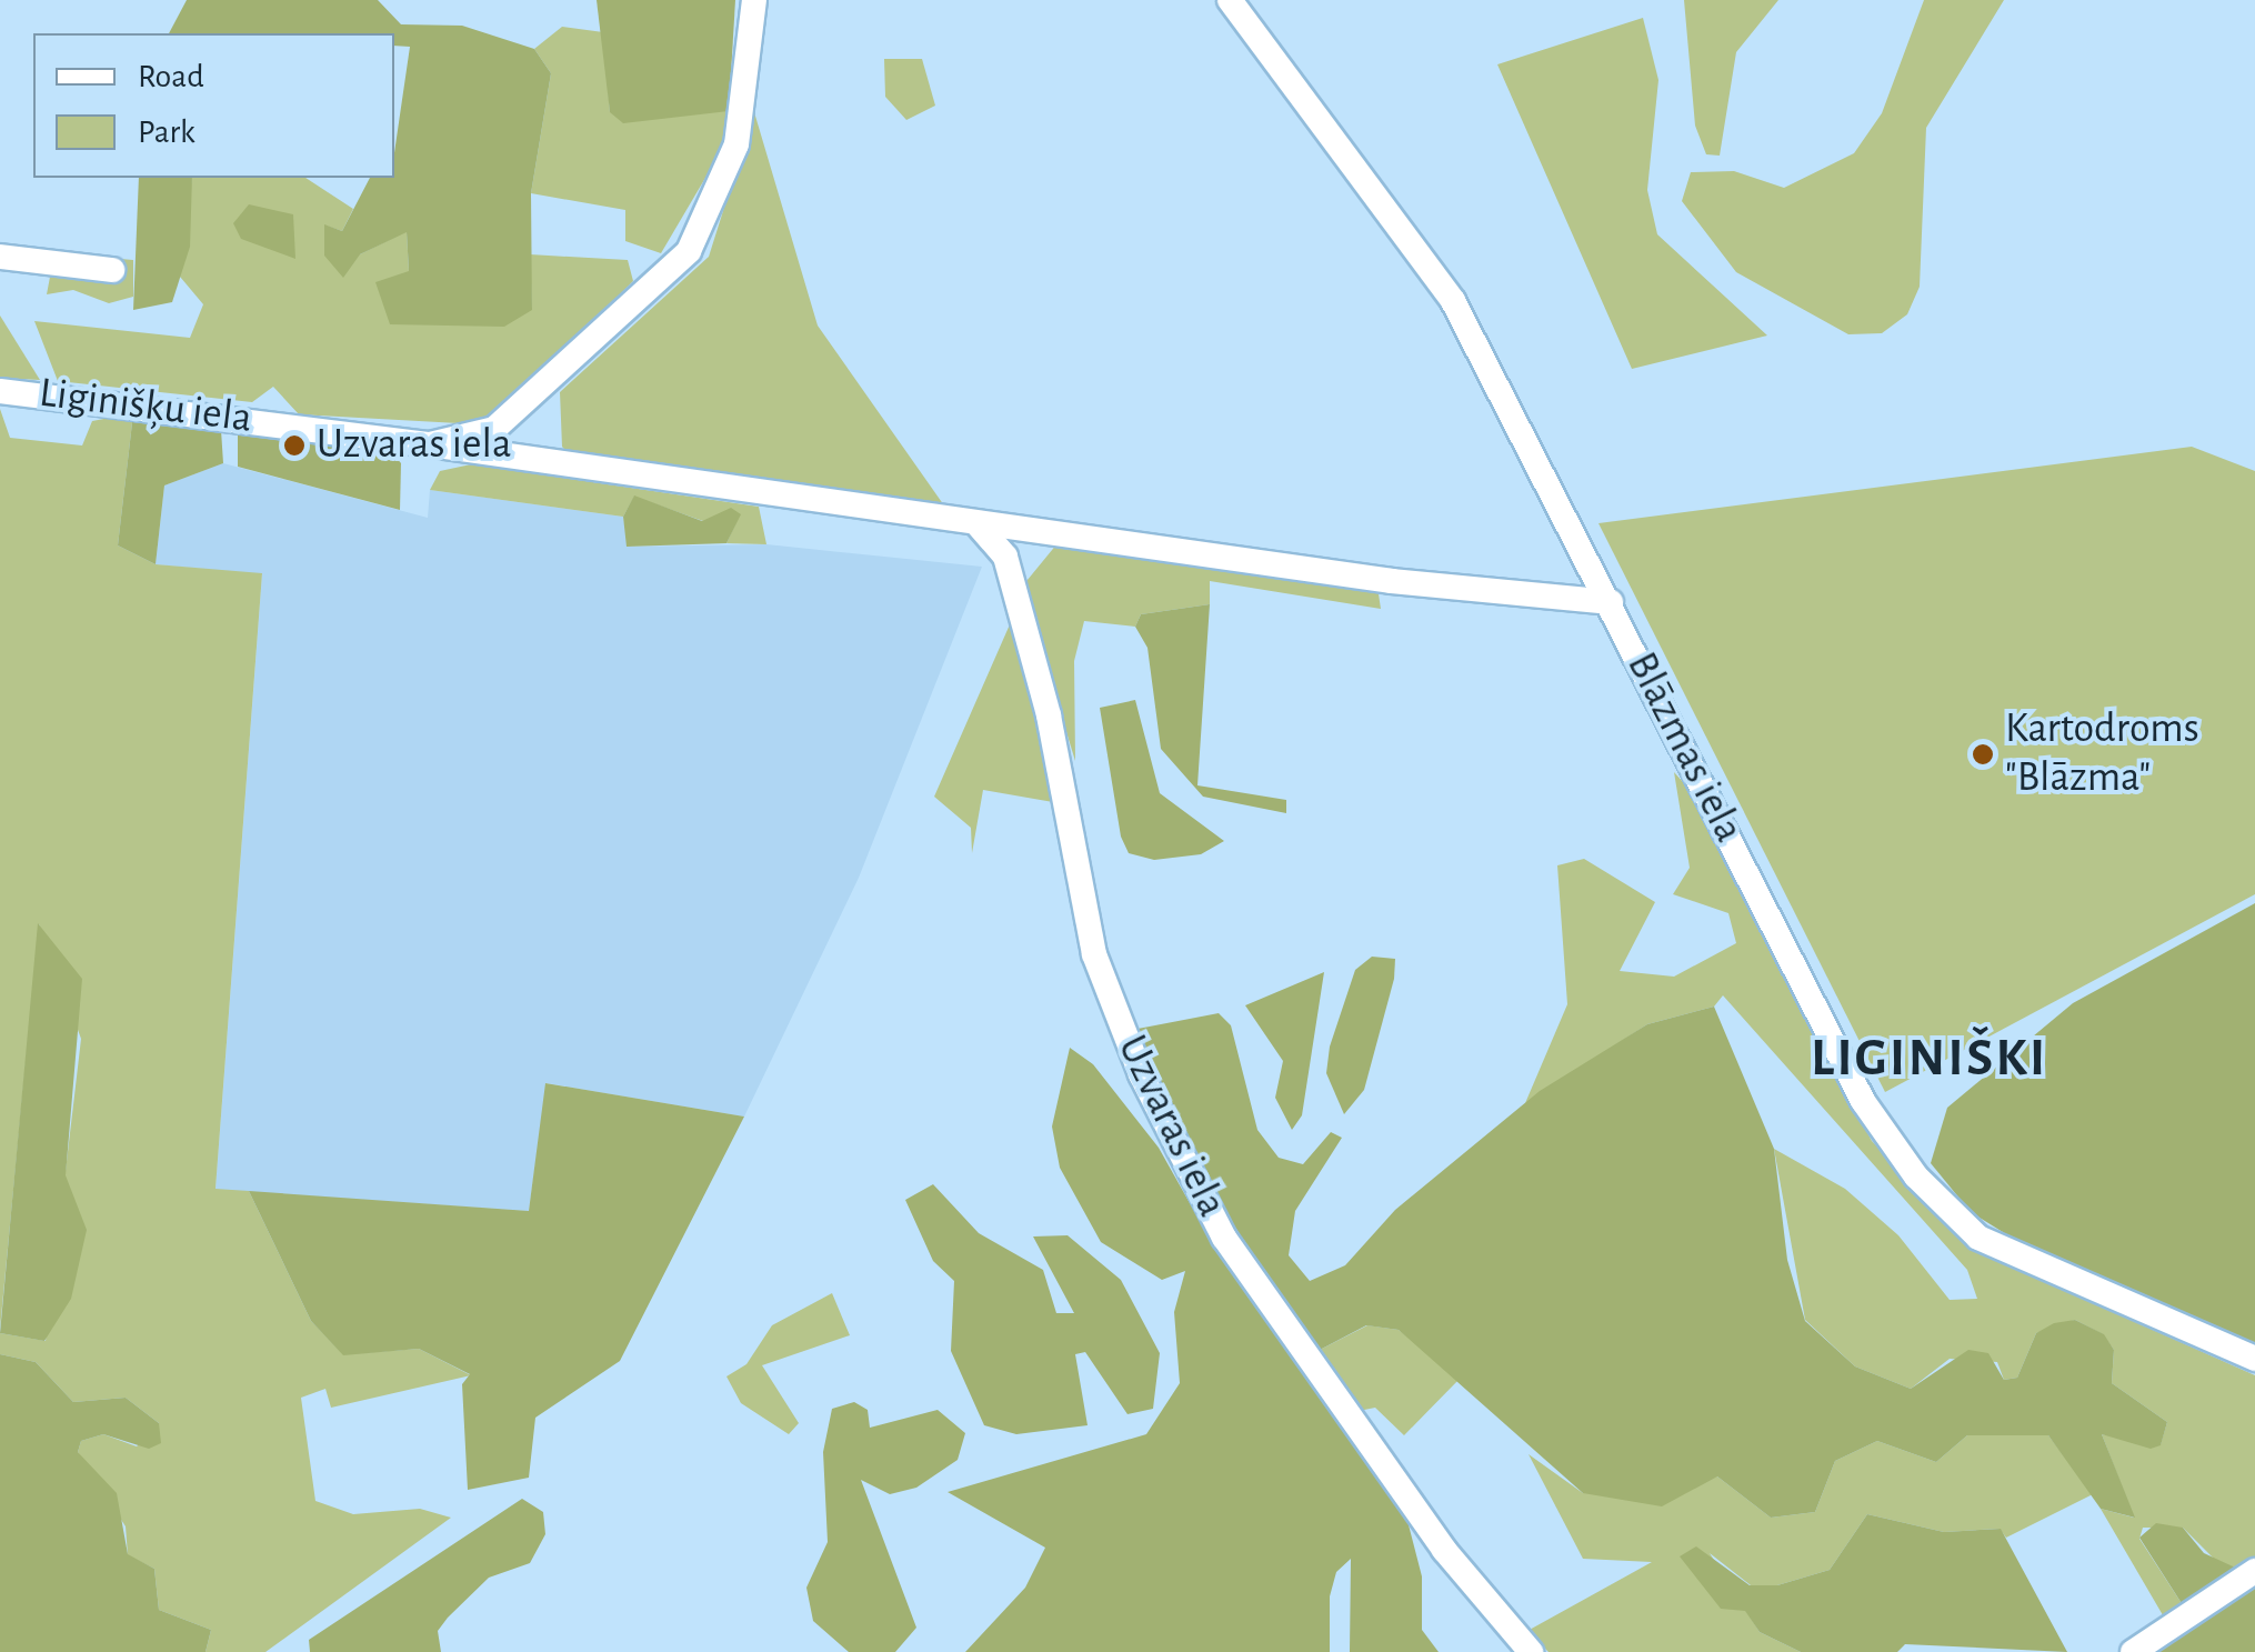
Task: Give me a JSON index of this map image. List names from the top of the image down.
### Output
{
  "streets": {
    "street": ["Liginišķu iela", "Blāzmas iela", "Uzvaras iela"]
  },
  "districts": ["LIGINIŠKI"],
  "places": ["Uzvaras iela", "Kartodroms \"Blāzma\""],
  "legend": ["Road", "Park"]
}
